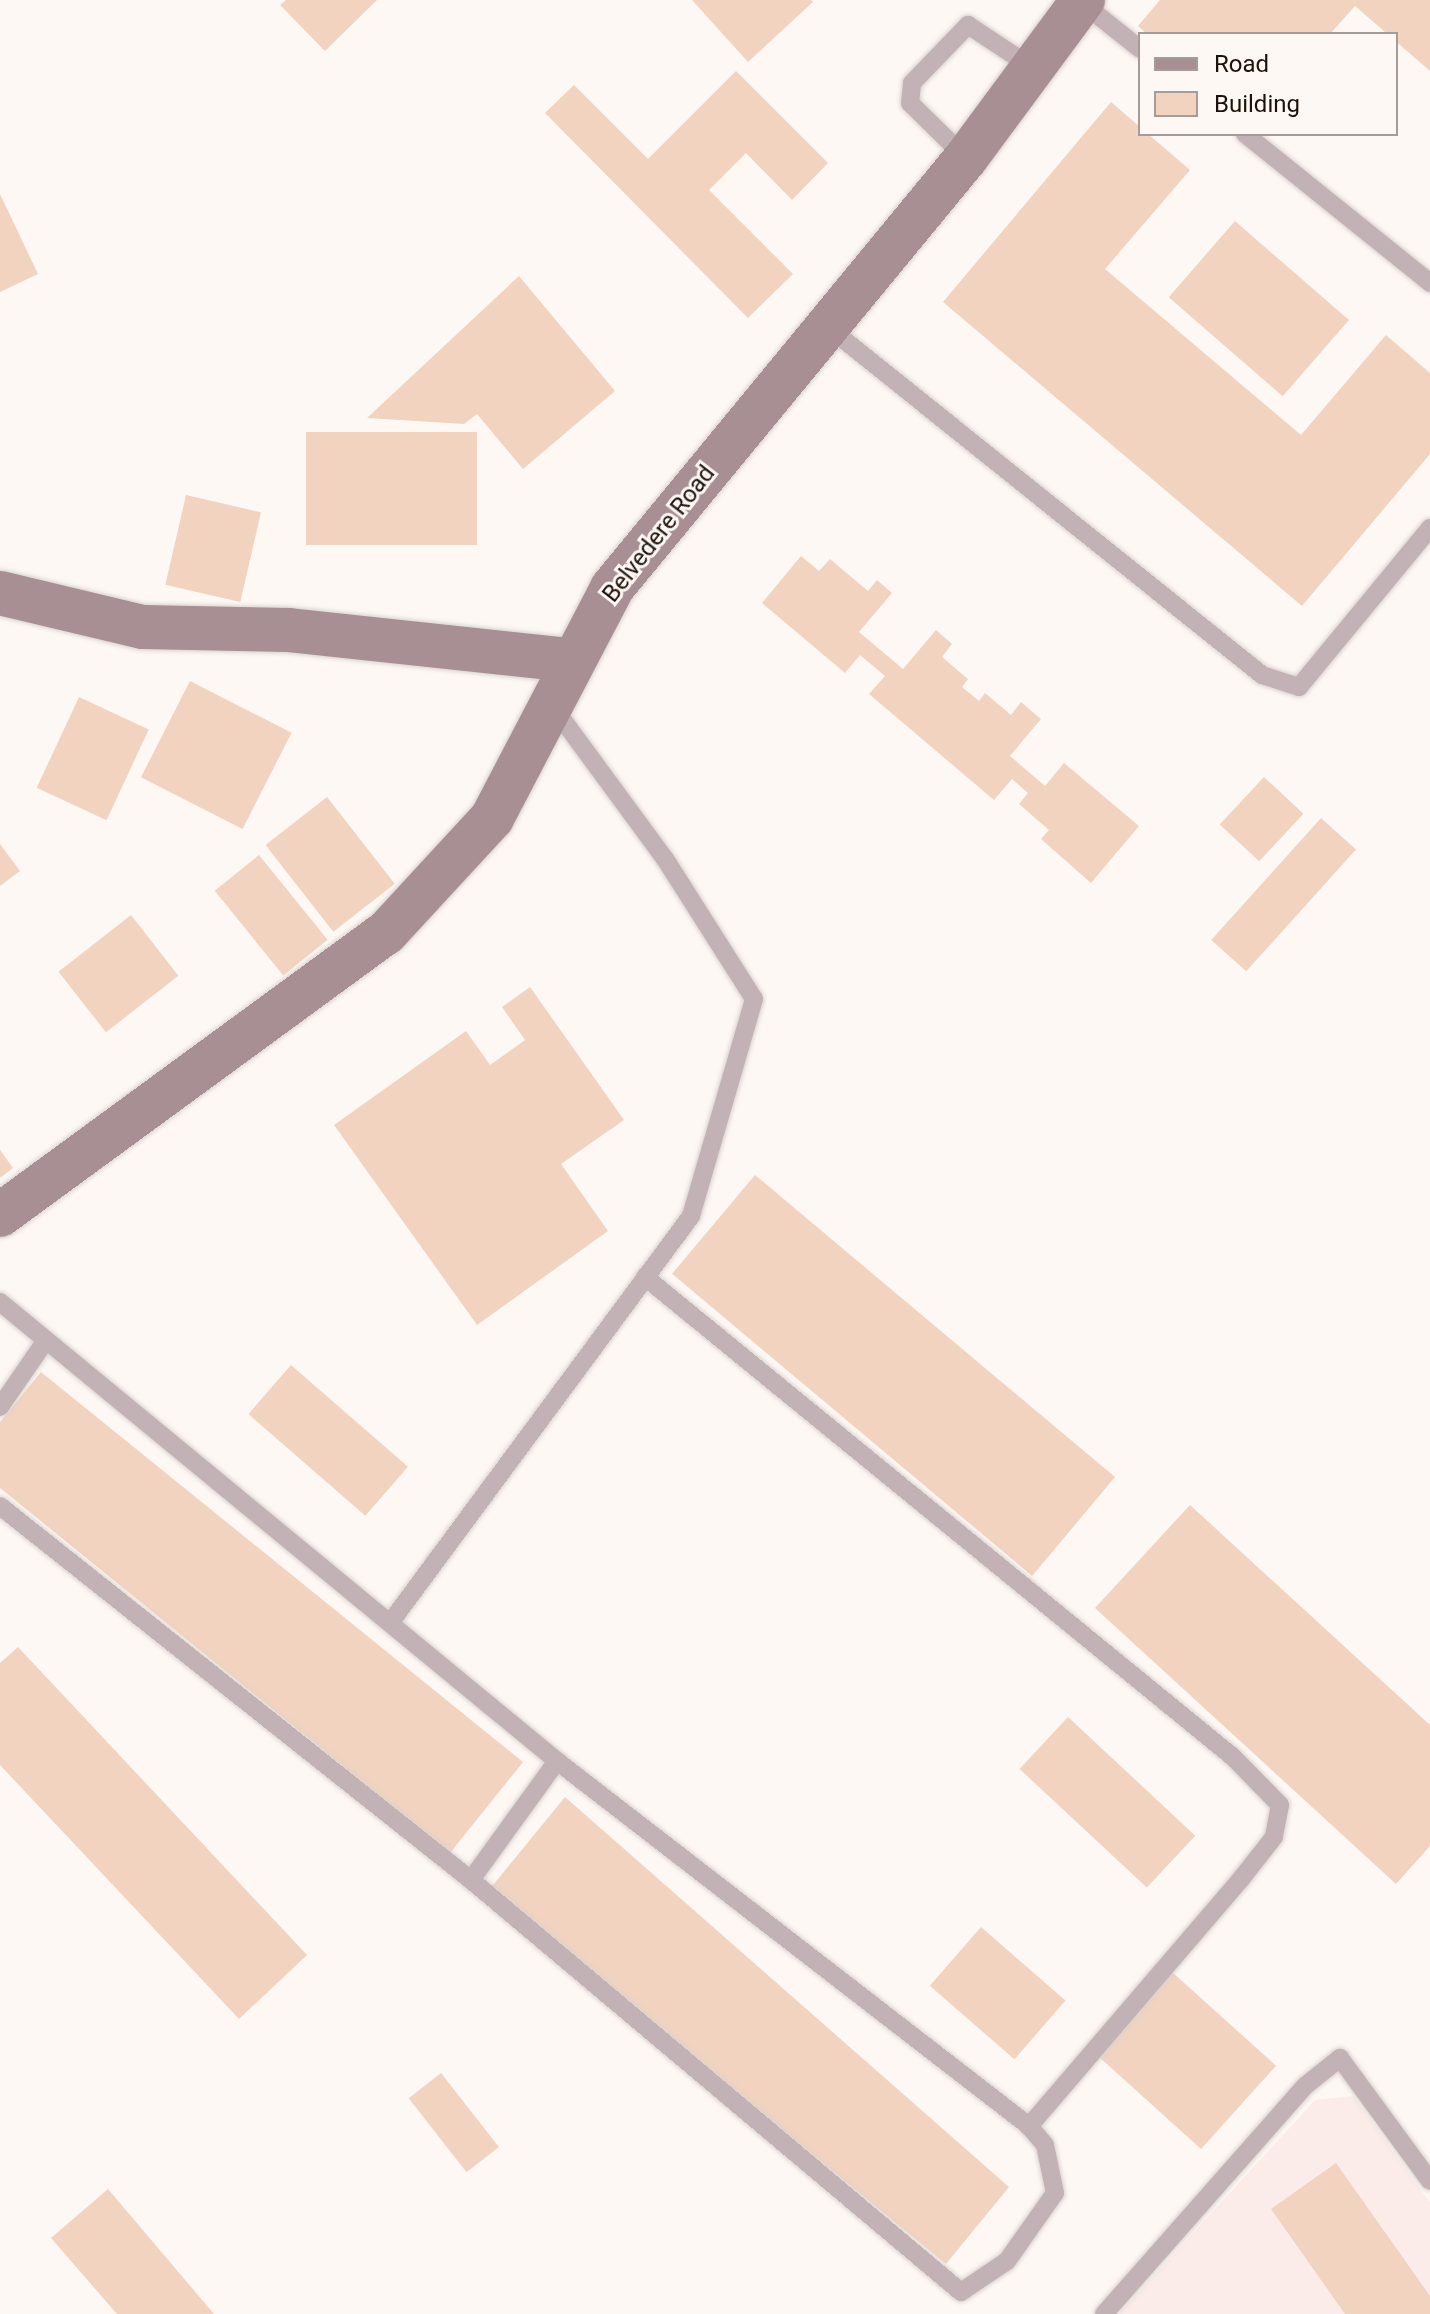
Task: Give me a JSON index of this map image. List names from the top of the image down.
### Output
{
  "streets": {
    "main road": ["Belvedere Road"]
  },
  "legend": ["Road", "Building"]
}
